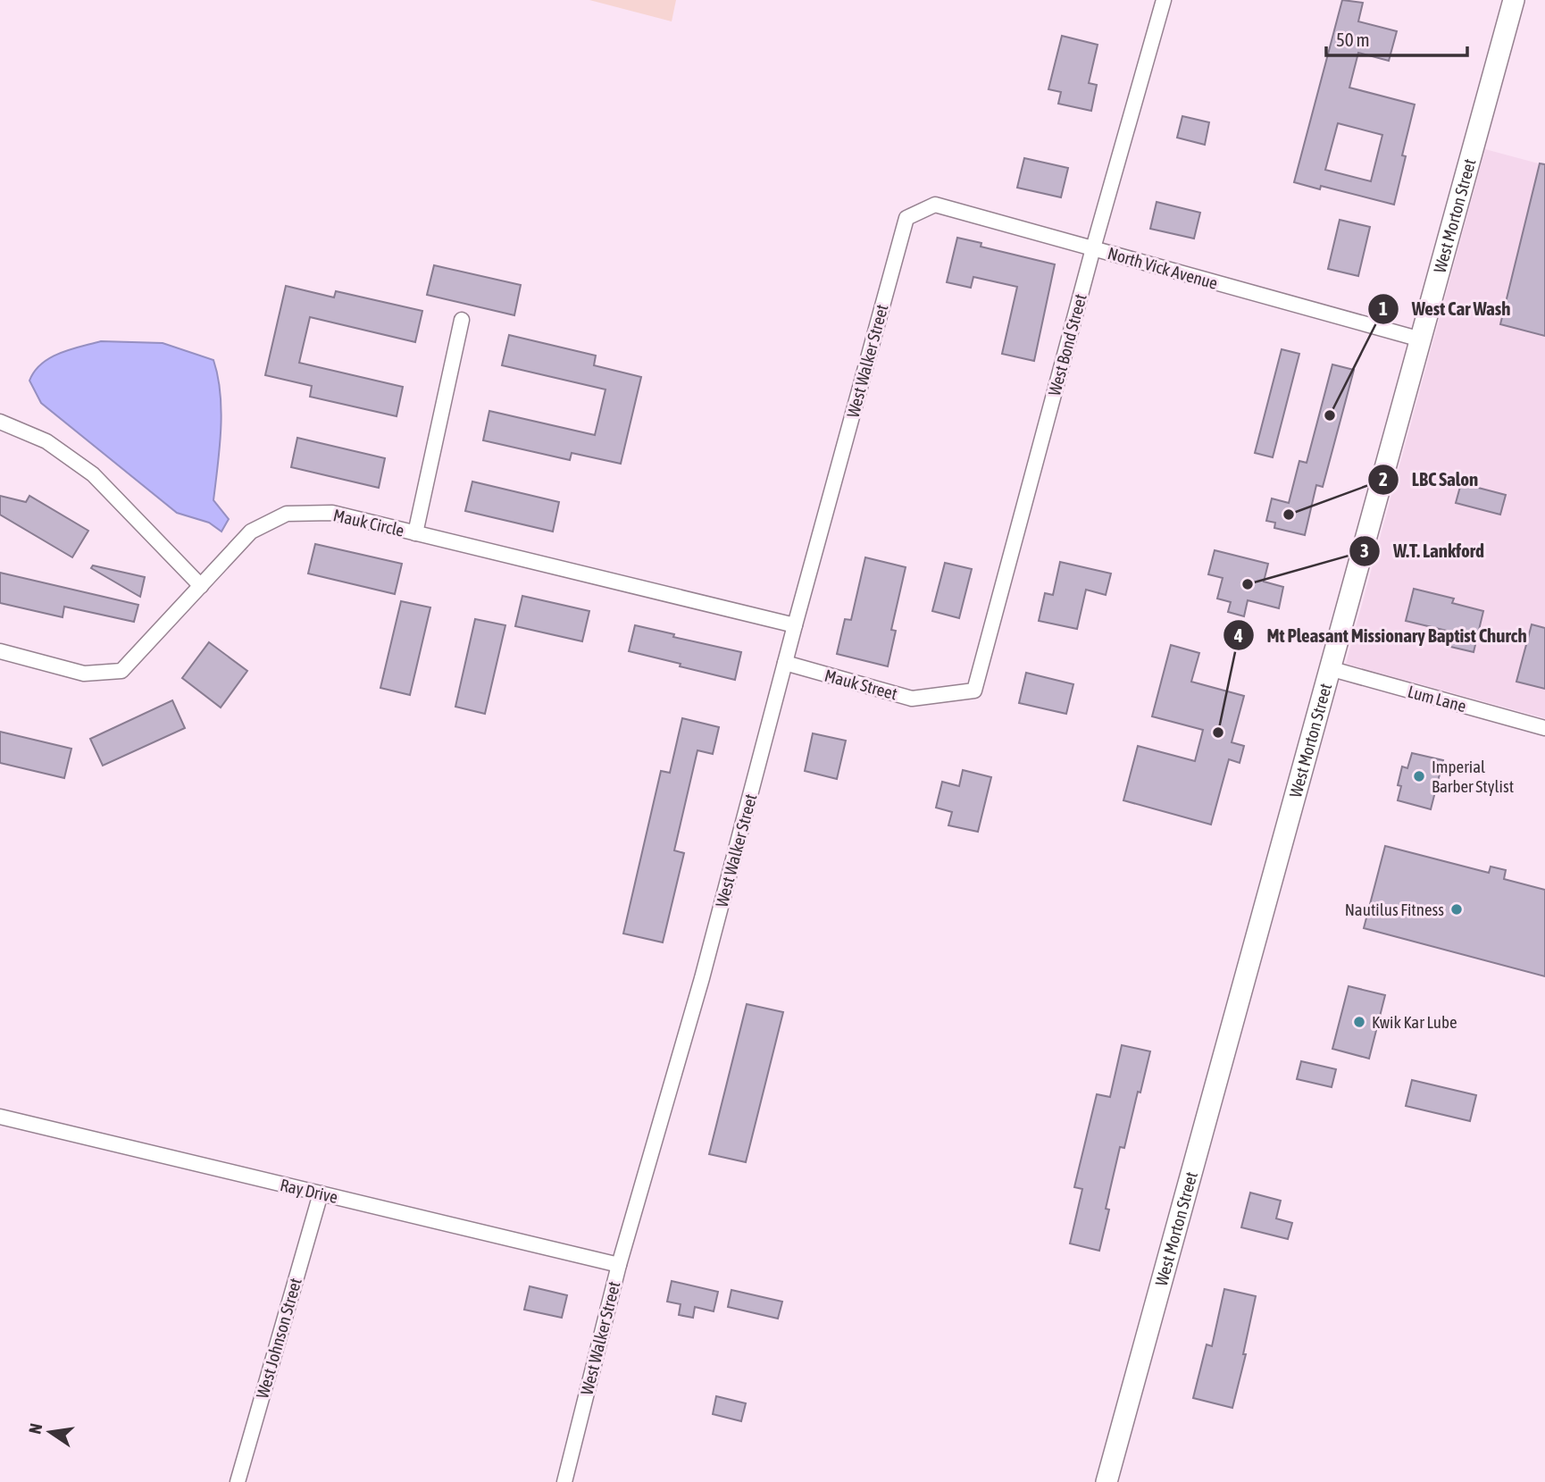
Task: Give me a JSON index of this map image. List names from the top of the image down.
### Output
{
  "streets": {
    "main road": ["West Morton Street"],
    "street": [
      "North Vick Avenue",
      "West Bond Street",
      "West Walker Street",
      "Mauk Circle",
      "Mauk Street",
      "Lum Lane",
      "Ray Drive",
      "West Johnson Street"
    ]
  },
  "crossings": [
    ["West Morton Street", "North Vick Avenue"],
    ["West Morton Street", "Lum Lane"],
    ["North Vick Avenue", "West Bond Street"],
    ["North Vick Avenue", "West Walker Street"],
    ["West Bond Street", "Mauk Street"],
    ["West Walker Street", "Mauk Circle"],
    ["West Walker Street", "Mauk Street"],
    ["West Walker Street", "Ray Drive"],
    ["Ray Drive", "West Johnson Street"]
  ],
  "places": [
    "West Car Wash",
    "LBC Salon",
    "W.T. Lankford",
    "Mt Pleasant Missionary Baptist Church",
    "Imperial Barber Stylist",
    "Nautilus Fitness",
    "Kwik Kar Lube"
  ],
  "scale_bar": "50 m",
  "north": "left"
}
